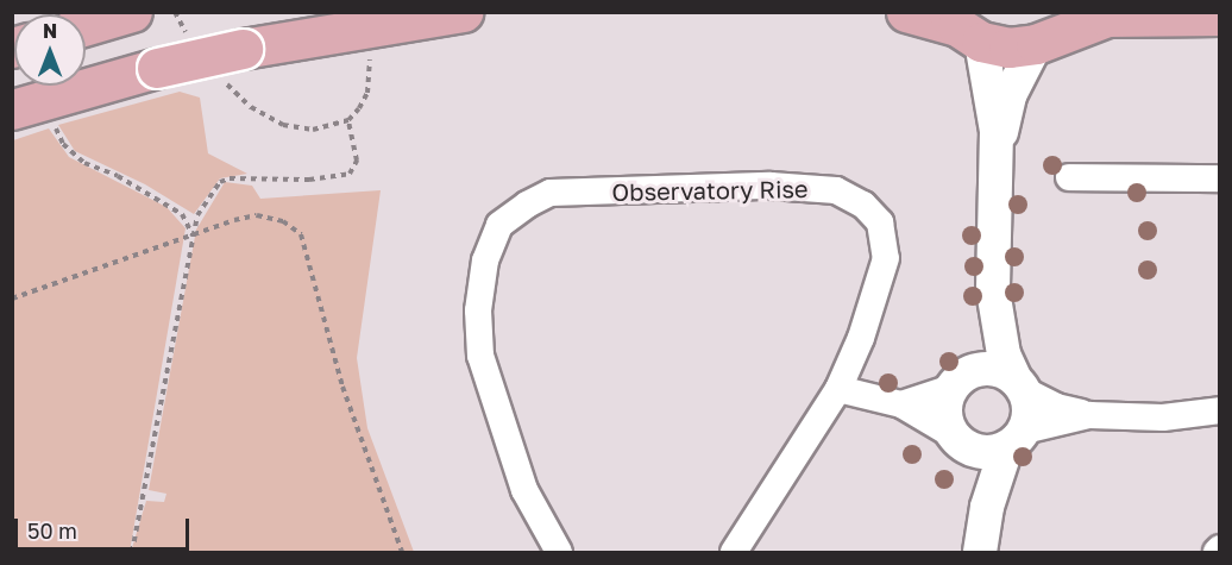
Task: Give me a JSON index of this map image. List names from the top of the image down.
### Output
{
  "streets": {
    "street": ["Observatory Rise"]
  },
  "scale_bar": "50 m",
  "north": "top"
}
